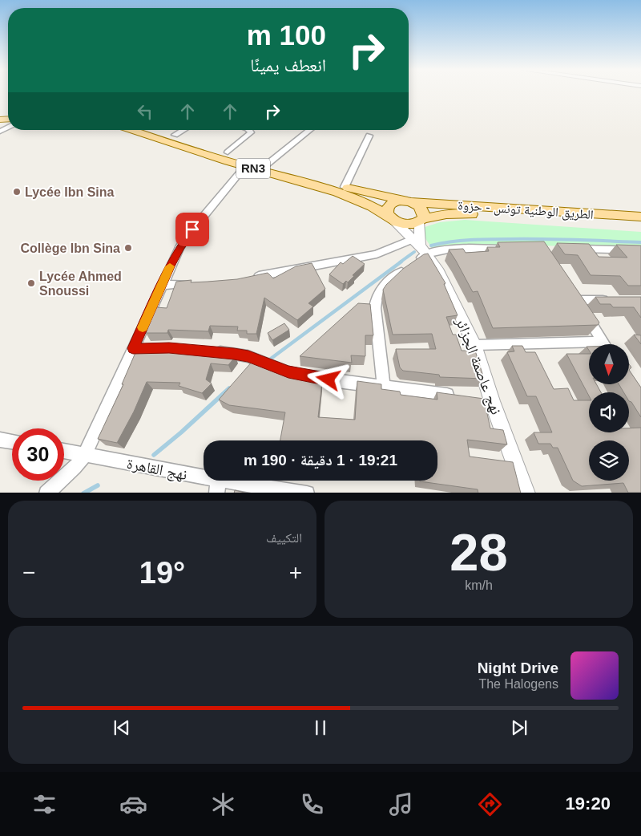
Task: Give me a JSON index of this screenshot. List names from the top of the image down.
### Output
{
  "streets": {
    "main road": ["RN3", "الطريق الوطنية تونس - حزوة"],
    "street": ["نهج عاصمة الجزائر", "نهج القاهرة"]
  },
  "crossings": [
    ["RN3", "الطريق الوطنية تونس - حزوة"],
    ["RN3", "نهج عاصمة الجزائر"],
    ["الطريق الوطنية تونس - حزوة", "نهج عاصمة الجزائر"]
  ],
  "places": ["Lycée Ibn Sina", "Collège Ibn Sina", "Lycée Ahmed Snoussi"],
  "north": "bottom",
  "page": {
    "turn": ["100 m", "انعطف يمينًا"],
    "limit": "30",
    "trip": "19:21 · 1 دقيقة · 190 m",
    "tile": [
      ["28", "km/h"],
      "التكييف"
    ],
    "heat": ["−", "19°", "+"],
    "song": ["Night Drive", "The Halogens"],
    "tabs": "19:20"
  }
}
